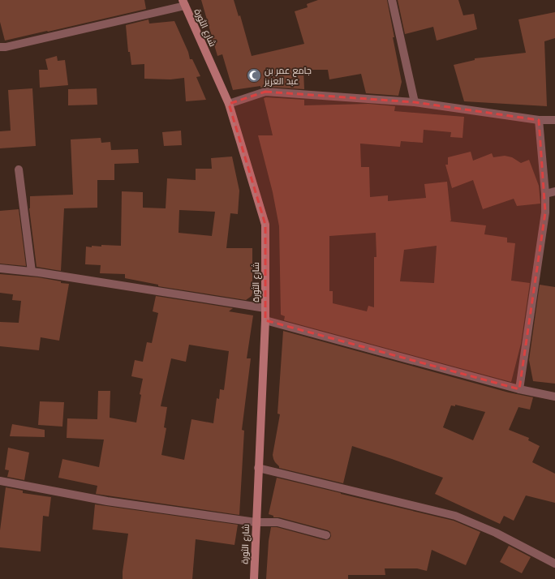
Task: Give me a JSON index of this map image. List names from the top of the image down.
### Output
{
  "streets": {
    "main road": ["شارع الثورة"]
  },
  "places": {
    "mosque": ["جامع عمر بن عبد العزيز"]
  }
}
